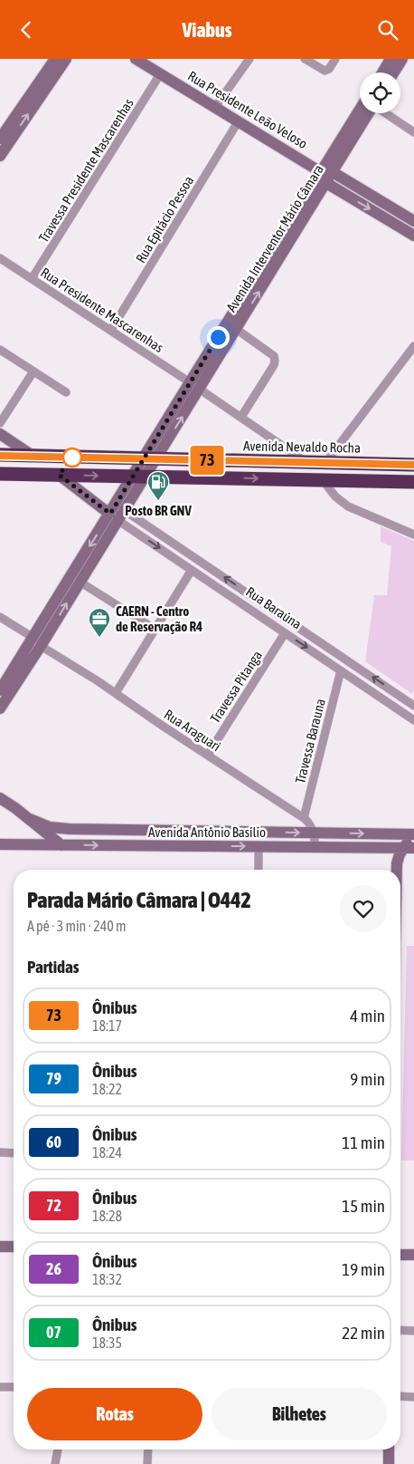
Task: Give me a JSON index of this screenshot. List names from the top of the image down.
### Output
{
  "streets": {
    "highway": ["Avenida Nevaldo Rocha"],
    "main road": [
      "Rua Presidente Leão Veloso",
      "Avenida Interventor Mário Câmara",
      "Rua Baraúna",
      "Avenida Antônio Basílio"
    ],
    "street": [
      "Travessa Presidente Mascarenhas",
      "Rua Epitácio Pessoa",
      "Rua Presidente Mascarenhas",
      "Travessa Pitanga",
      "Rua Araguari",
      "Travessa Barauna"
    ]
  },
  "crossings": [
    ["Rua Presidente Leão Veloso", "Travessa Presidente Mascarenhas"],
    ["Rua Presidente Leão Veloso", "Rua Epitácio Pessoa"],
    ["Rua Presidente Leão Veloso", "Avenida Interventor Mário Câmara"],
    ["Travessa Presidente Mascarenhas", "Rua Presidente Mascarenhas"],
    ["Rua Epitácio Pessoa", "Rua Presidente Mascarenhas"],
    ["Avenida Interventor Mário Câmara", "Rua Presidente Mascarenhas"],
    ["Avenida Interventor Mário Câmara", "Avenida Nevaldo Rocha"],
    ["Avenida Interventor Mário Câmara", "Rua Baraúna"],
    ["Avenida Interventor Mário Câmara", "Rua Araguari"],
    ["Rua Presidente Mascarenhas", "Avenida Nevaldo Rocha"],
    ["Rua Baraúna", "Travessa Pitanga"],
    ["Rua Baraúna", "Travessa Barauna"],
    ["Travessa Pitanga", "Rua Araguari"],
    ["Rua Araguari", "Travessa Barauna"],
    ["Rua Araguari", "Avenida Antônio Basílio"]
  ],
  "places": {
    "fuel station": ["Posto BR GNV"],
    "office": ["CAERN - Centro de Reservação R4"]
  },
  "lines": ["bus line 73"],
  "page": {
    "header": "Viabus",
    "on_map": "73",
    "heading": [
      ["Parada Mário Câmara | O442", "A pé · 3 min · 240 m"],
      "Partidas"
    ],
    "list": [
      {
        "mark": "73",
        "name": "Ônibus",
        "note": "18:17",
        "value": "4 min"
      },
      {
        "mark": "79",
        "name": "Ônibus",
        "note": "18:22",
        "value": "9 min"
      },
      {
        "mark": "60",
        "name": "Ônibus",
        "note": "18:24",
        "value": "11 min"
      },
      {
        "mark": "72",
        "name": "Ônibus",
        "note": "18:28",
        "value": "15 min"
      },
      {
        "mark": "26",
        "name": "Ônibus",
        "note": "18:32",
        "value": "19 min"
      },
      {
        "mark": "07",
        "name": "Ônibus",
        "note": "18:35",
        "value": "22 min"
      }
    ],
    "buttons": ["Rotas", "Bilhetes"]
  }
}
